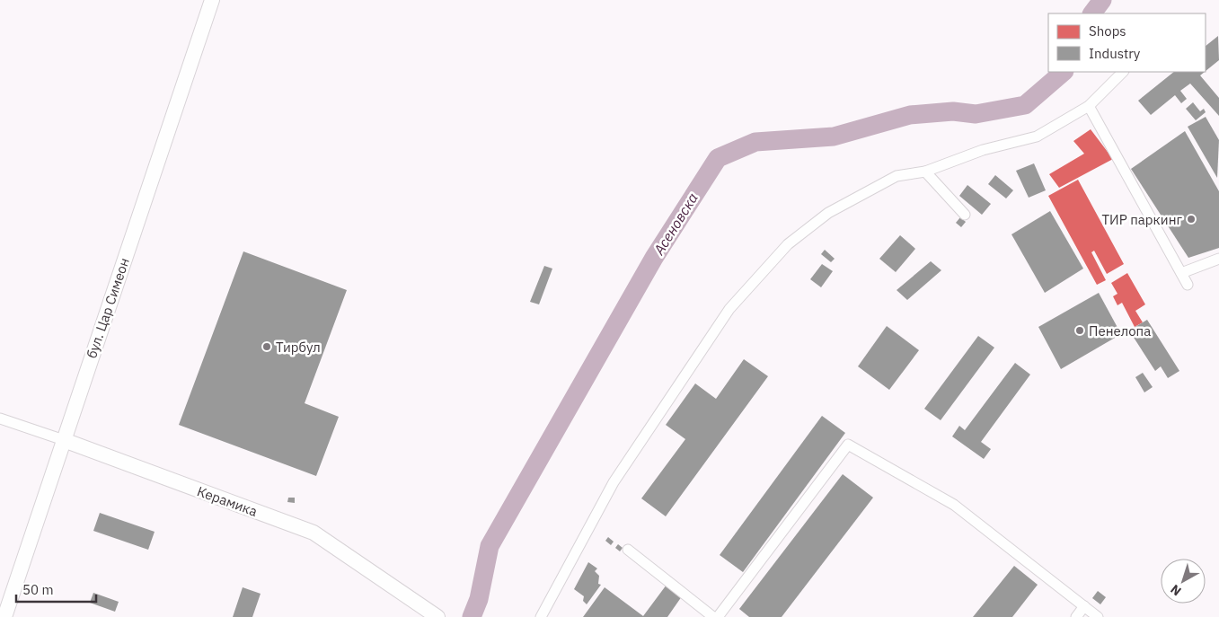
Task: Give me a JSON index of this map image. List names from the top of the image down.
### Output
{
  "streets": {
    "main road": ["бул. Цар Симеон", "Керамика"]
  },
  "crossings": [
    ["бул. Цар Симеон", "Керамика"]
  ],
  "water": ["Асеновска"],
  "places": ["ТИР паркинг", "Пенелопа", "Тирбул"],
  "legend": ["Shops", "Industry"],
  "scale_bar": "50 m",
  "north": "bottom left"
}
